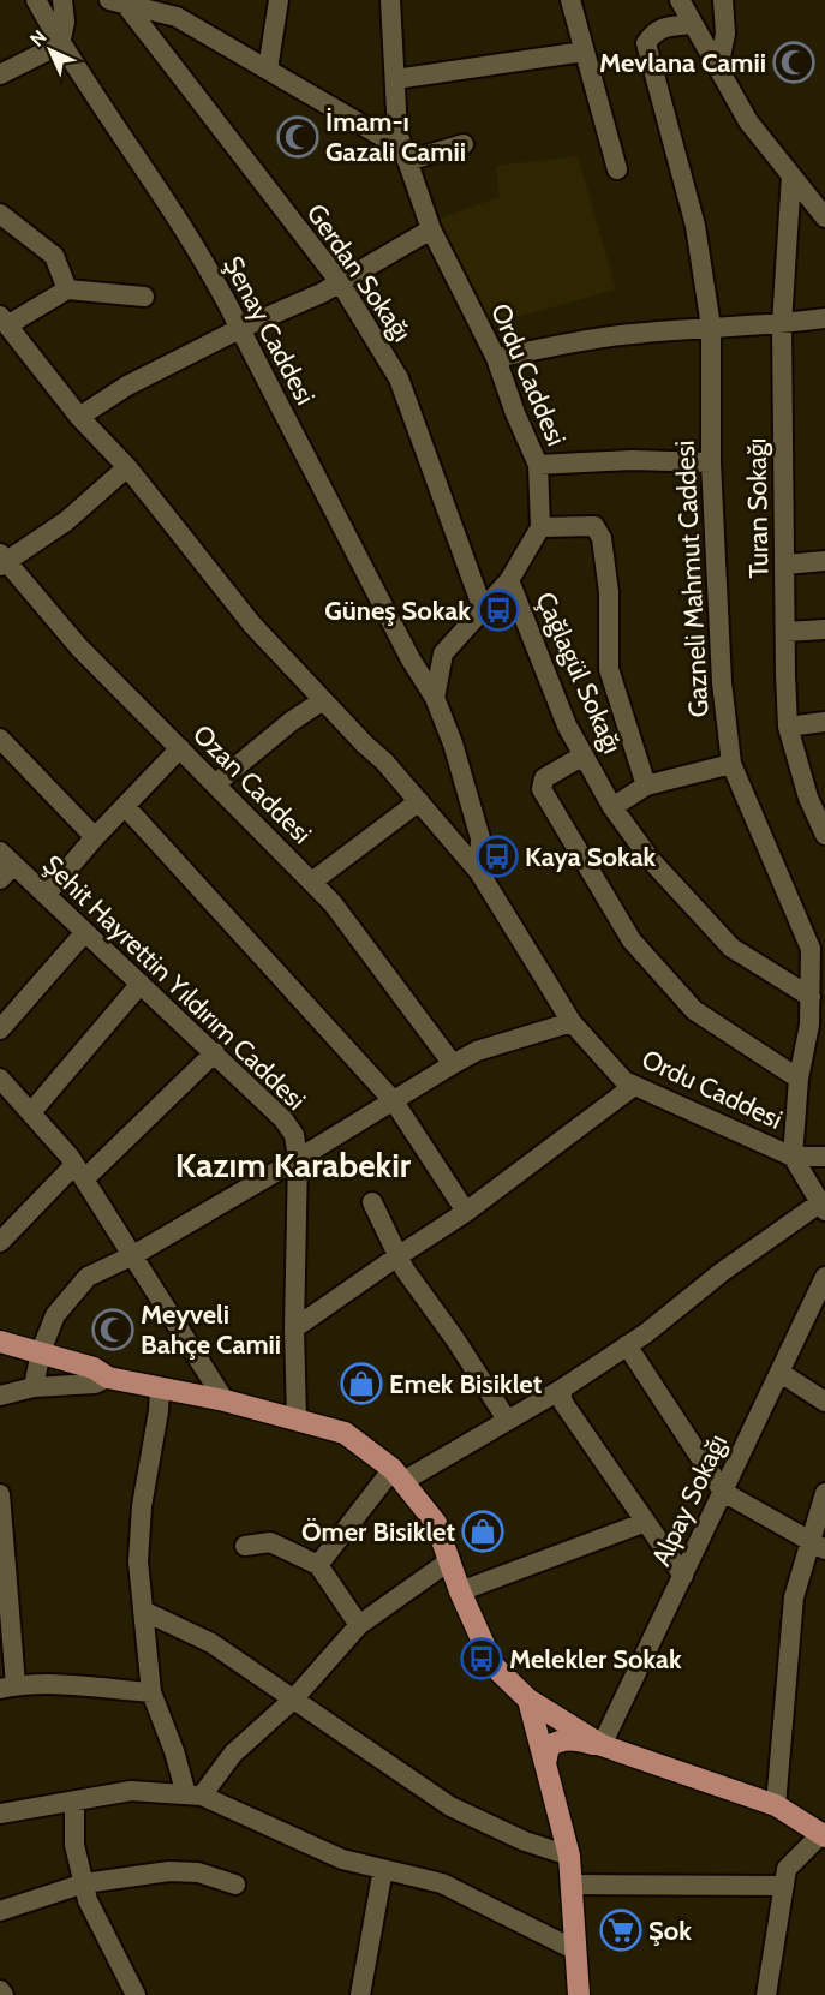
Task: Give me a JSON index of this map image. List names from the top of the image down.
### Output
{
  "streets": {
    "street": [
      "Gerdan Sokağı",
      "Şenay Caddesi",
      "Ordu Caddesi",
      "Turan Sokağı",
      "Gazneli Mahmut Caddesi",
      "Çağlagül Sokağı",
      "Ozan Caddesi",
      "Şehit Hayrettin Yıldırım Caddesi",
      "Alpay Sokağı"
    ]
  },
  "crossings": [
    ["Ordu Caddesi", "Gazneli Mahmut Caddesi"],
    ["Gazneli Mahmut Caddesi", "Çağlagül Sokağı"]
  ],
  "districts": ["Kazım Karabekir"],
  "places": {
    "mosque": ["Mevlana Camii", "İmam-ı Gazali Camii", "Meyveli Bahçe Camii"],
    "bus stop": ["Güneş Sokak", "Kaya Sokak", "Melekler Sokak"],
    "shop": ["Emek Bisiklet", "Ömer Bisiklet"],
    "supermarket": ["Şok"]
  },
  "north": "top left"
}
